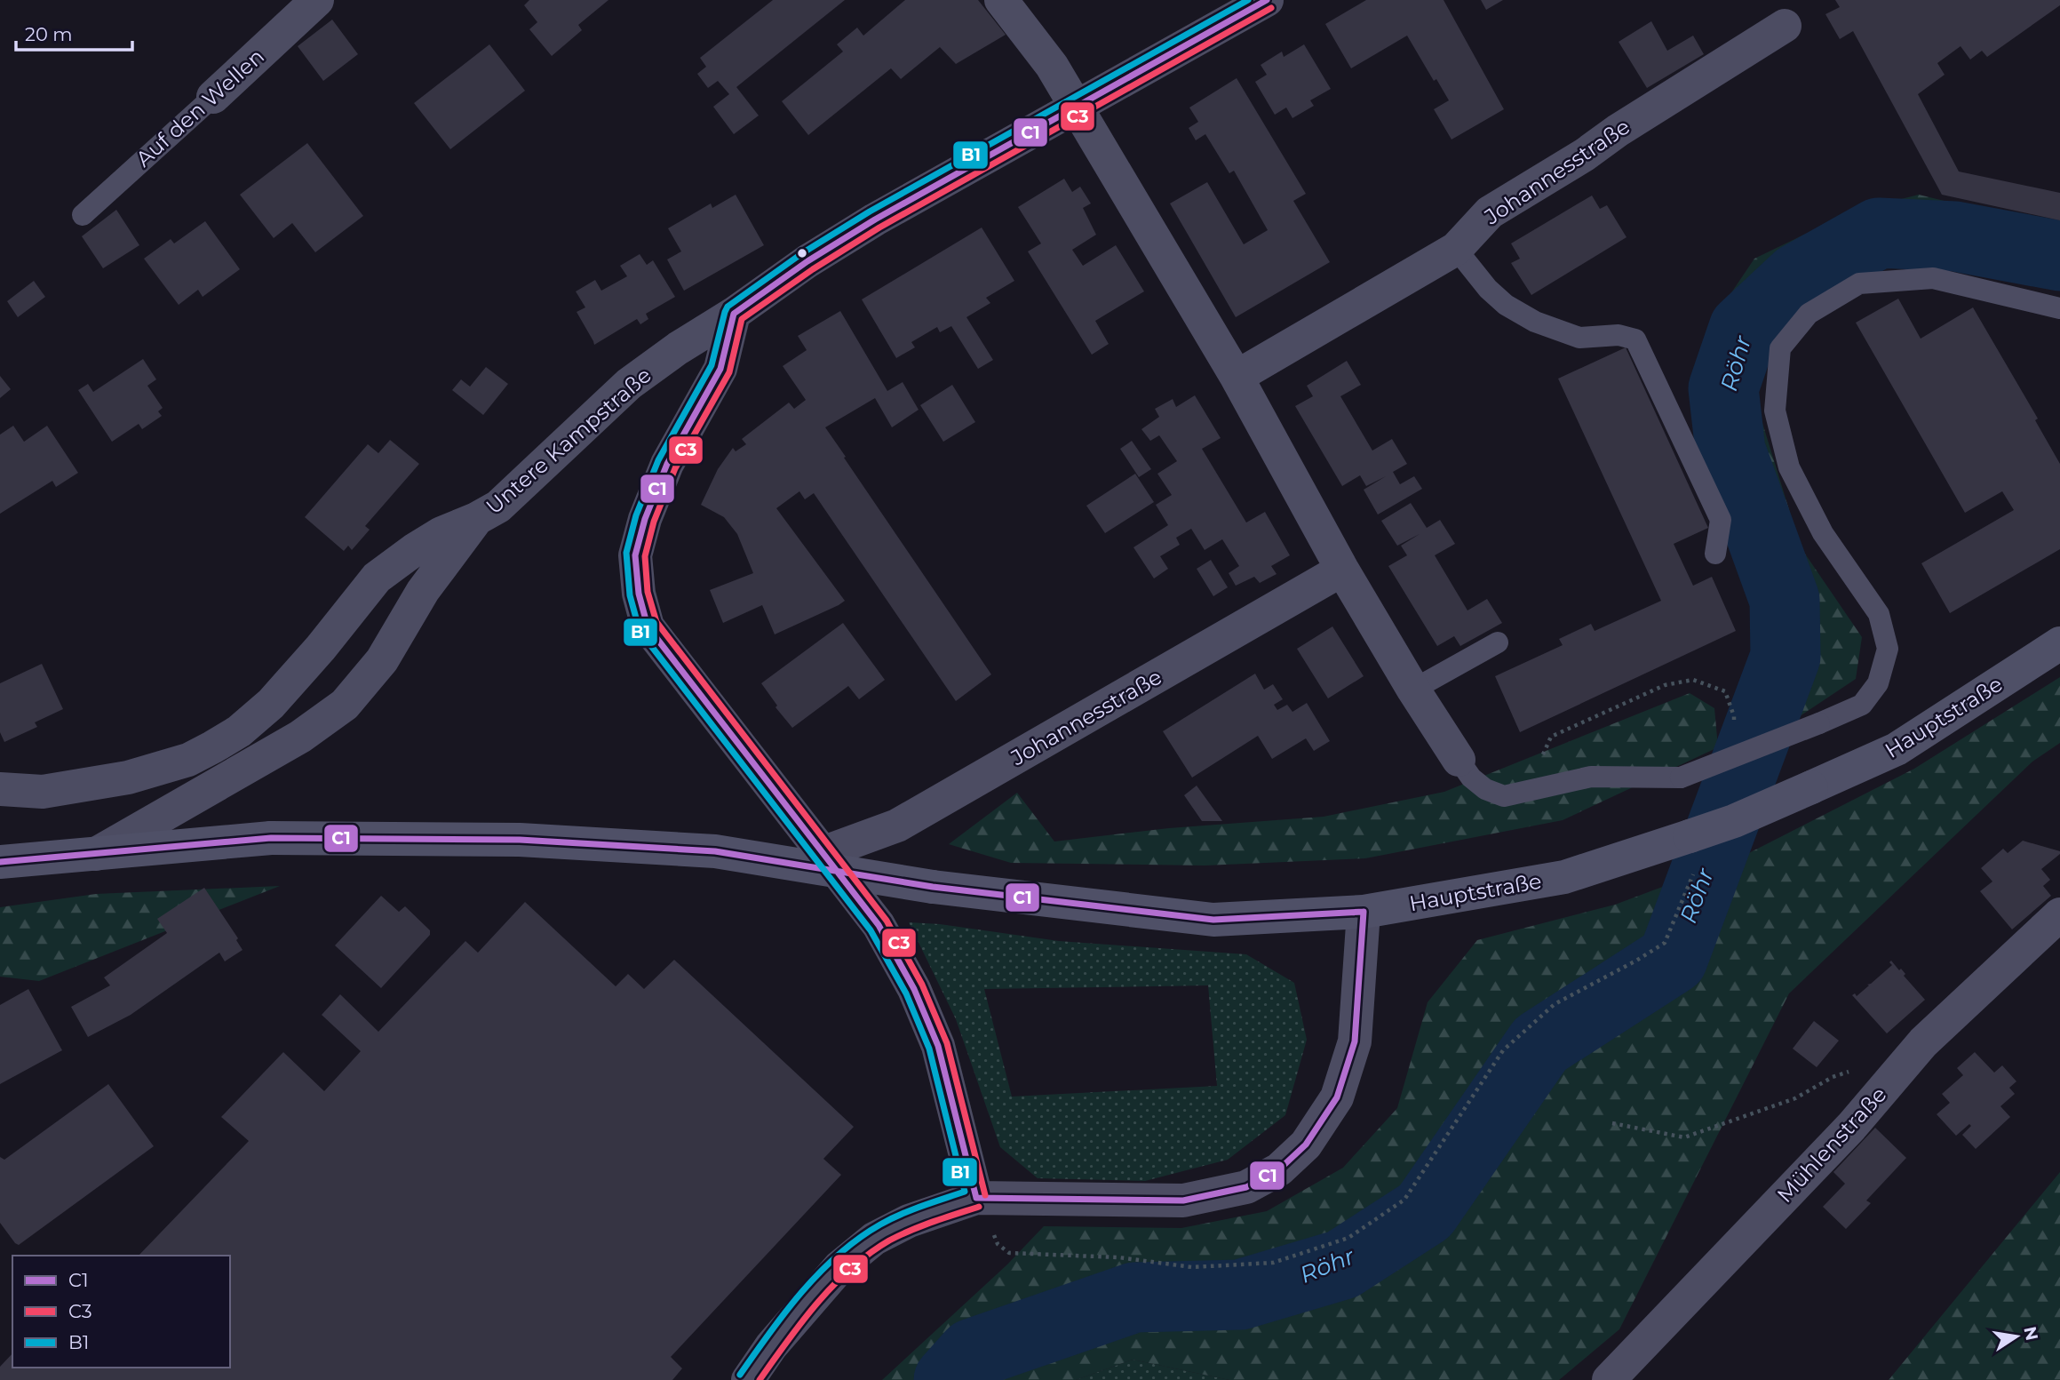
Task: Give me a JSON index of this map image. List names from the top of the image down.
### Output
{
  "streets": {
    "main road": ["Hauptstraße"],
    "street": [
      "Auf den Wellen",
      "Johannesstraße",
      "Untere Kampstraße",
      "Mühlenstraße"
    ]
  },
  "water": ["Röhr"],
  "lines": ["transit line C1", "transit line B1", "transit line C3"],
  "legend": ["C1", "C3", "B1"],
  "scale_bar": "20 m",
  "north": "right"
}
